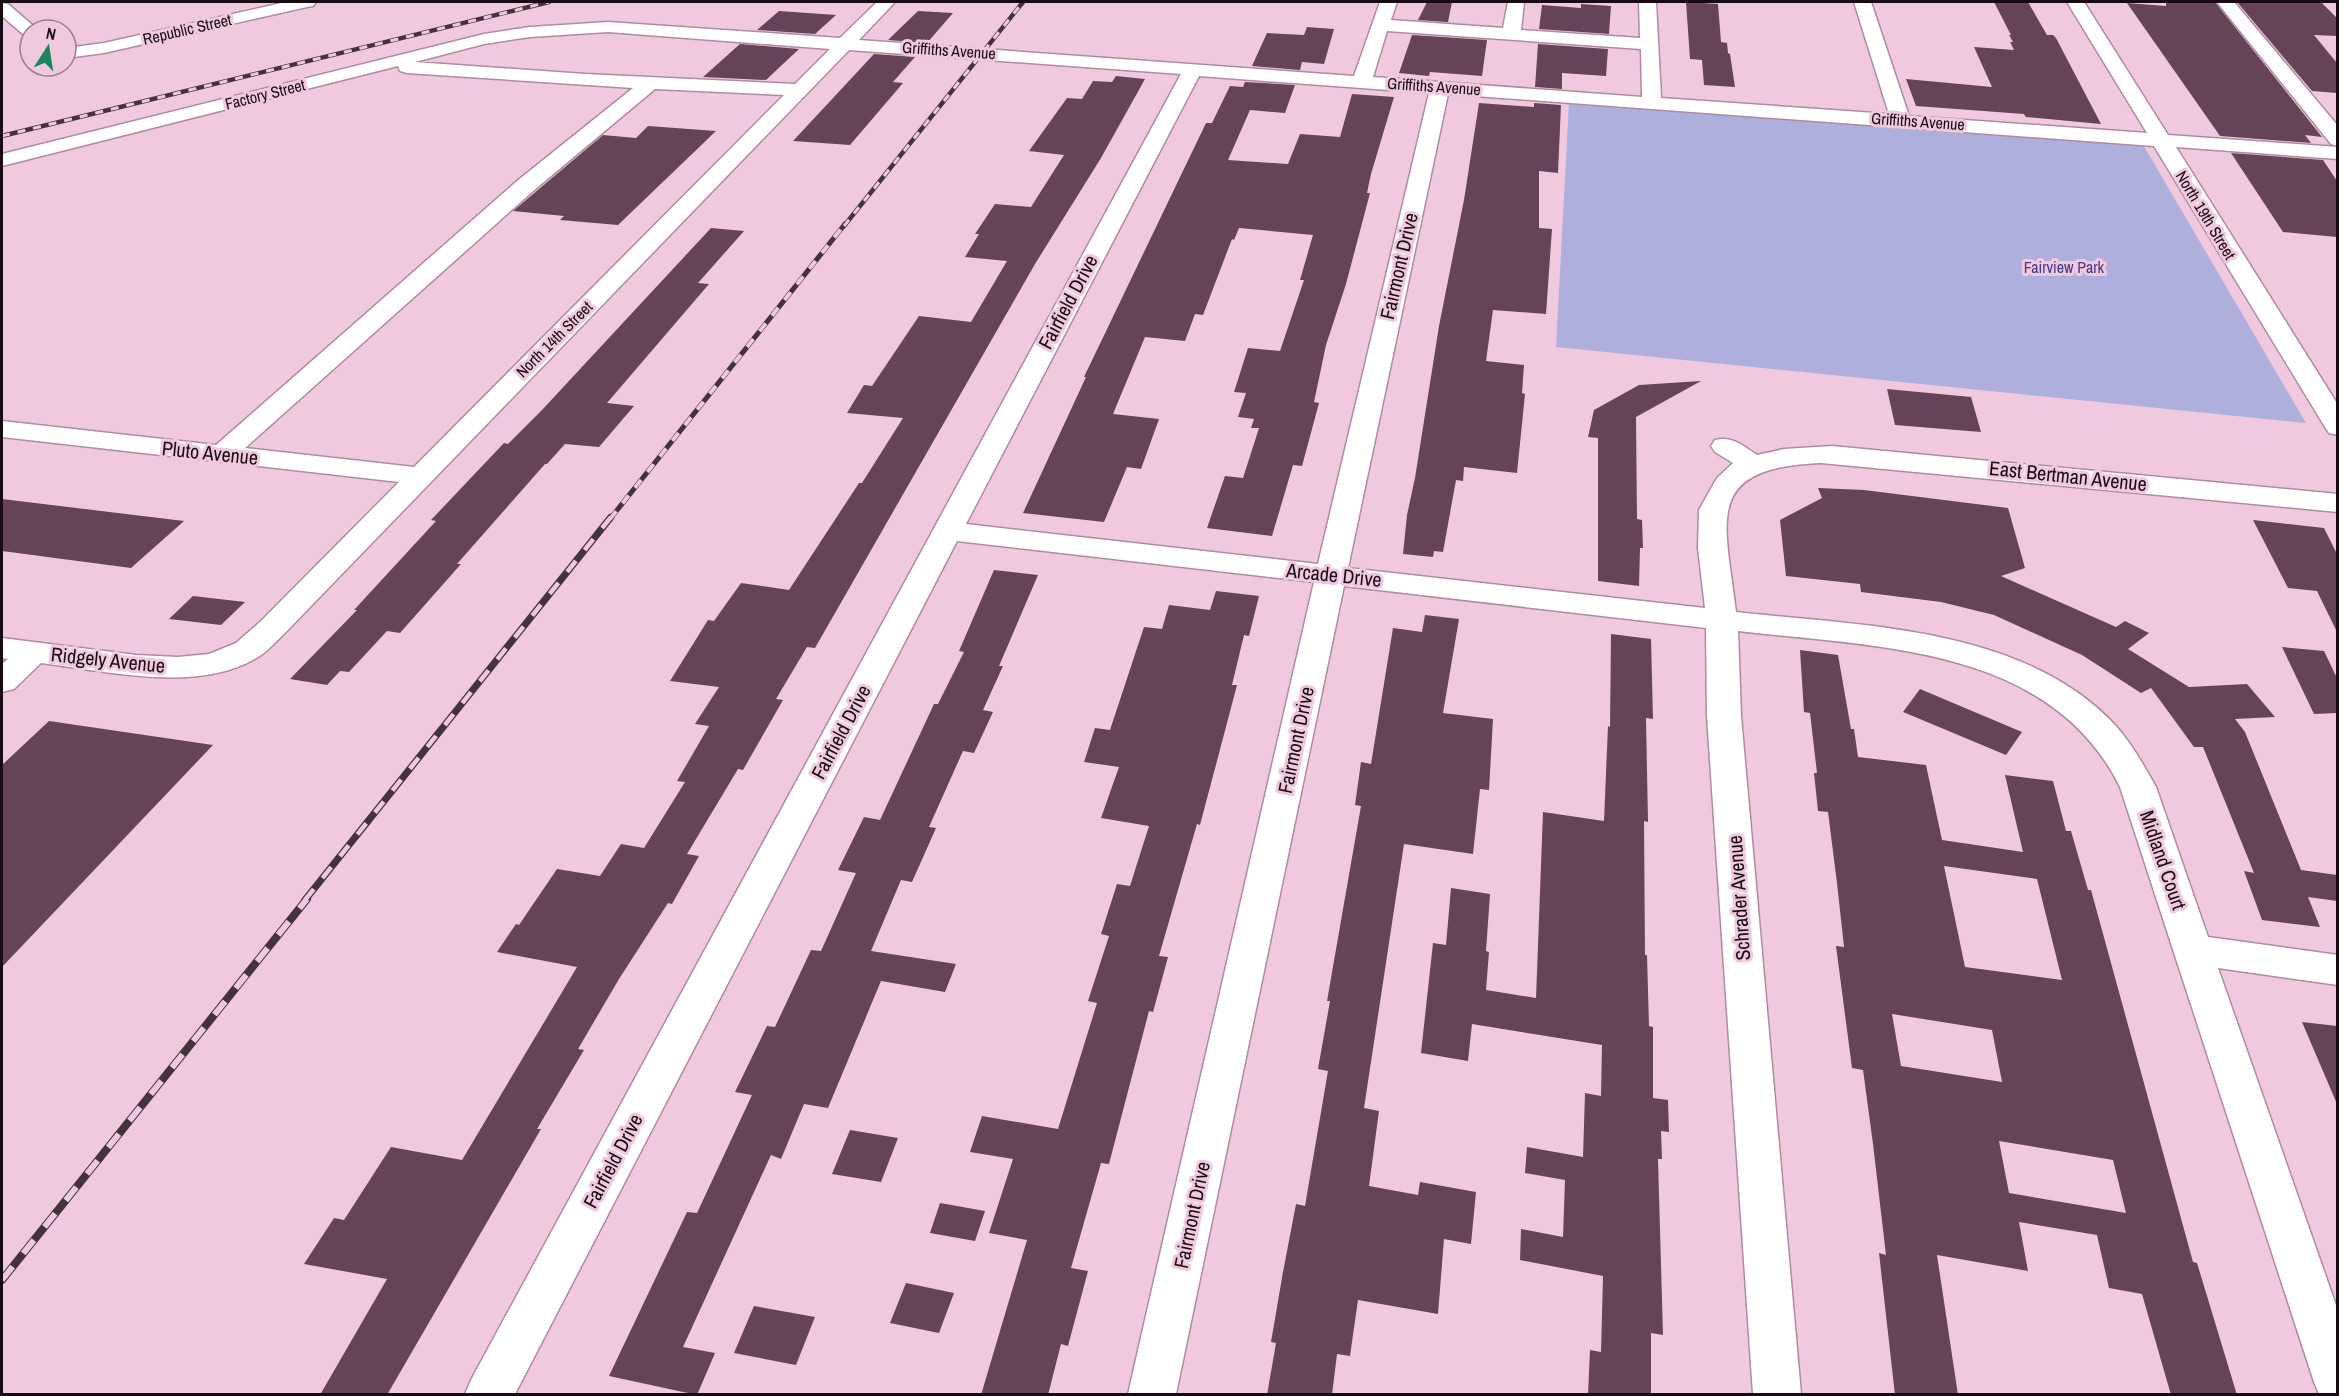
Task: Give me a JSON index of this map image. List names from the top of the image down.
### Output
{
  "streets": {
    "street": [
      "Republic Street",
      "Griffiths Avenue",
      "Factory Street",
      "North 19th Street",
      "Fairmont Drive",
      "Fairfield Drive",
      "North 14th Street",
      "Pluto Avenue",
      "East Bertman Avenue",
      "Arcade Drive",
      "Ridgely Avenue",
      "Midland Court",
      "Schrader Avenue"
    ]
  },
  "crossings": [
    ["Griffiths Avenue", "Factory Street"],
    ["Griffiths Avenue", "North 19th Street"],
    ["Griffiths Avenue", "Fairmont Drive"],
    ["Griffiths Avenue", "Fairfield Drive"],
    ["Griffiths Avenue", "North 14th Street"],
    ["Fairmont Drive", "Arcade Drive"],
    ["Fairfield Drive", "Arcade Drive"],
    ["North 14th Street", "Pluto Avenue"],
    ["North 14th Street", "Ridgely Avenue"],
    ["East Bertman Avenue", "Schrader Avenue"],
    ["Arcade Drive", "Midland Court"],
    ["Arcade Drive", "Schrader Avenue"],
    ["Midland Court", "Schrader Avenue"]
  ],
  "parks": ["Fairview Park"],
  "north": "top"
}
